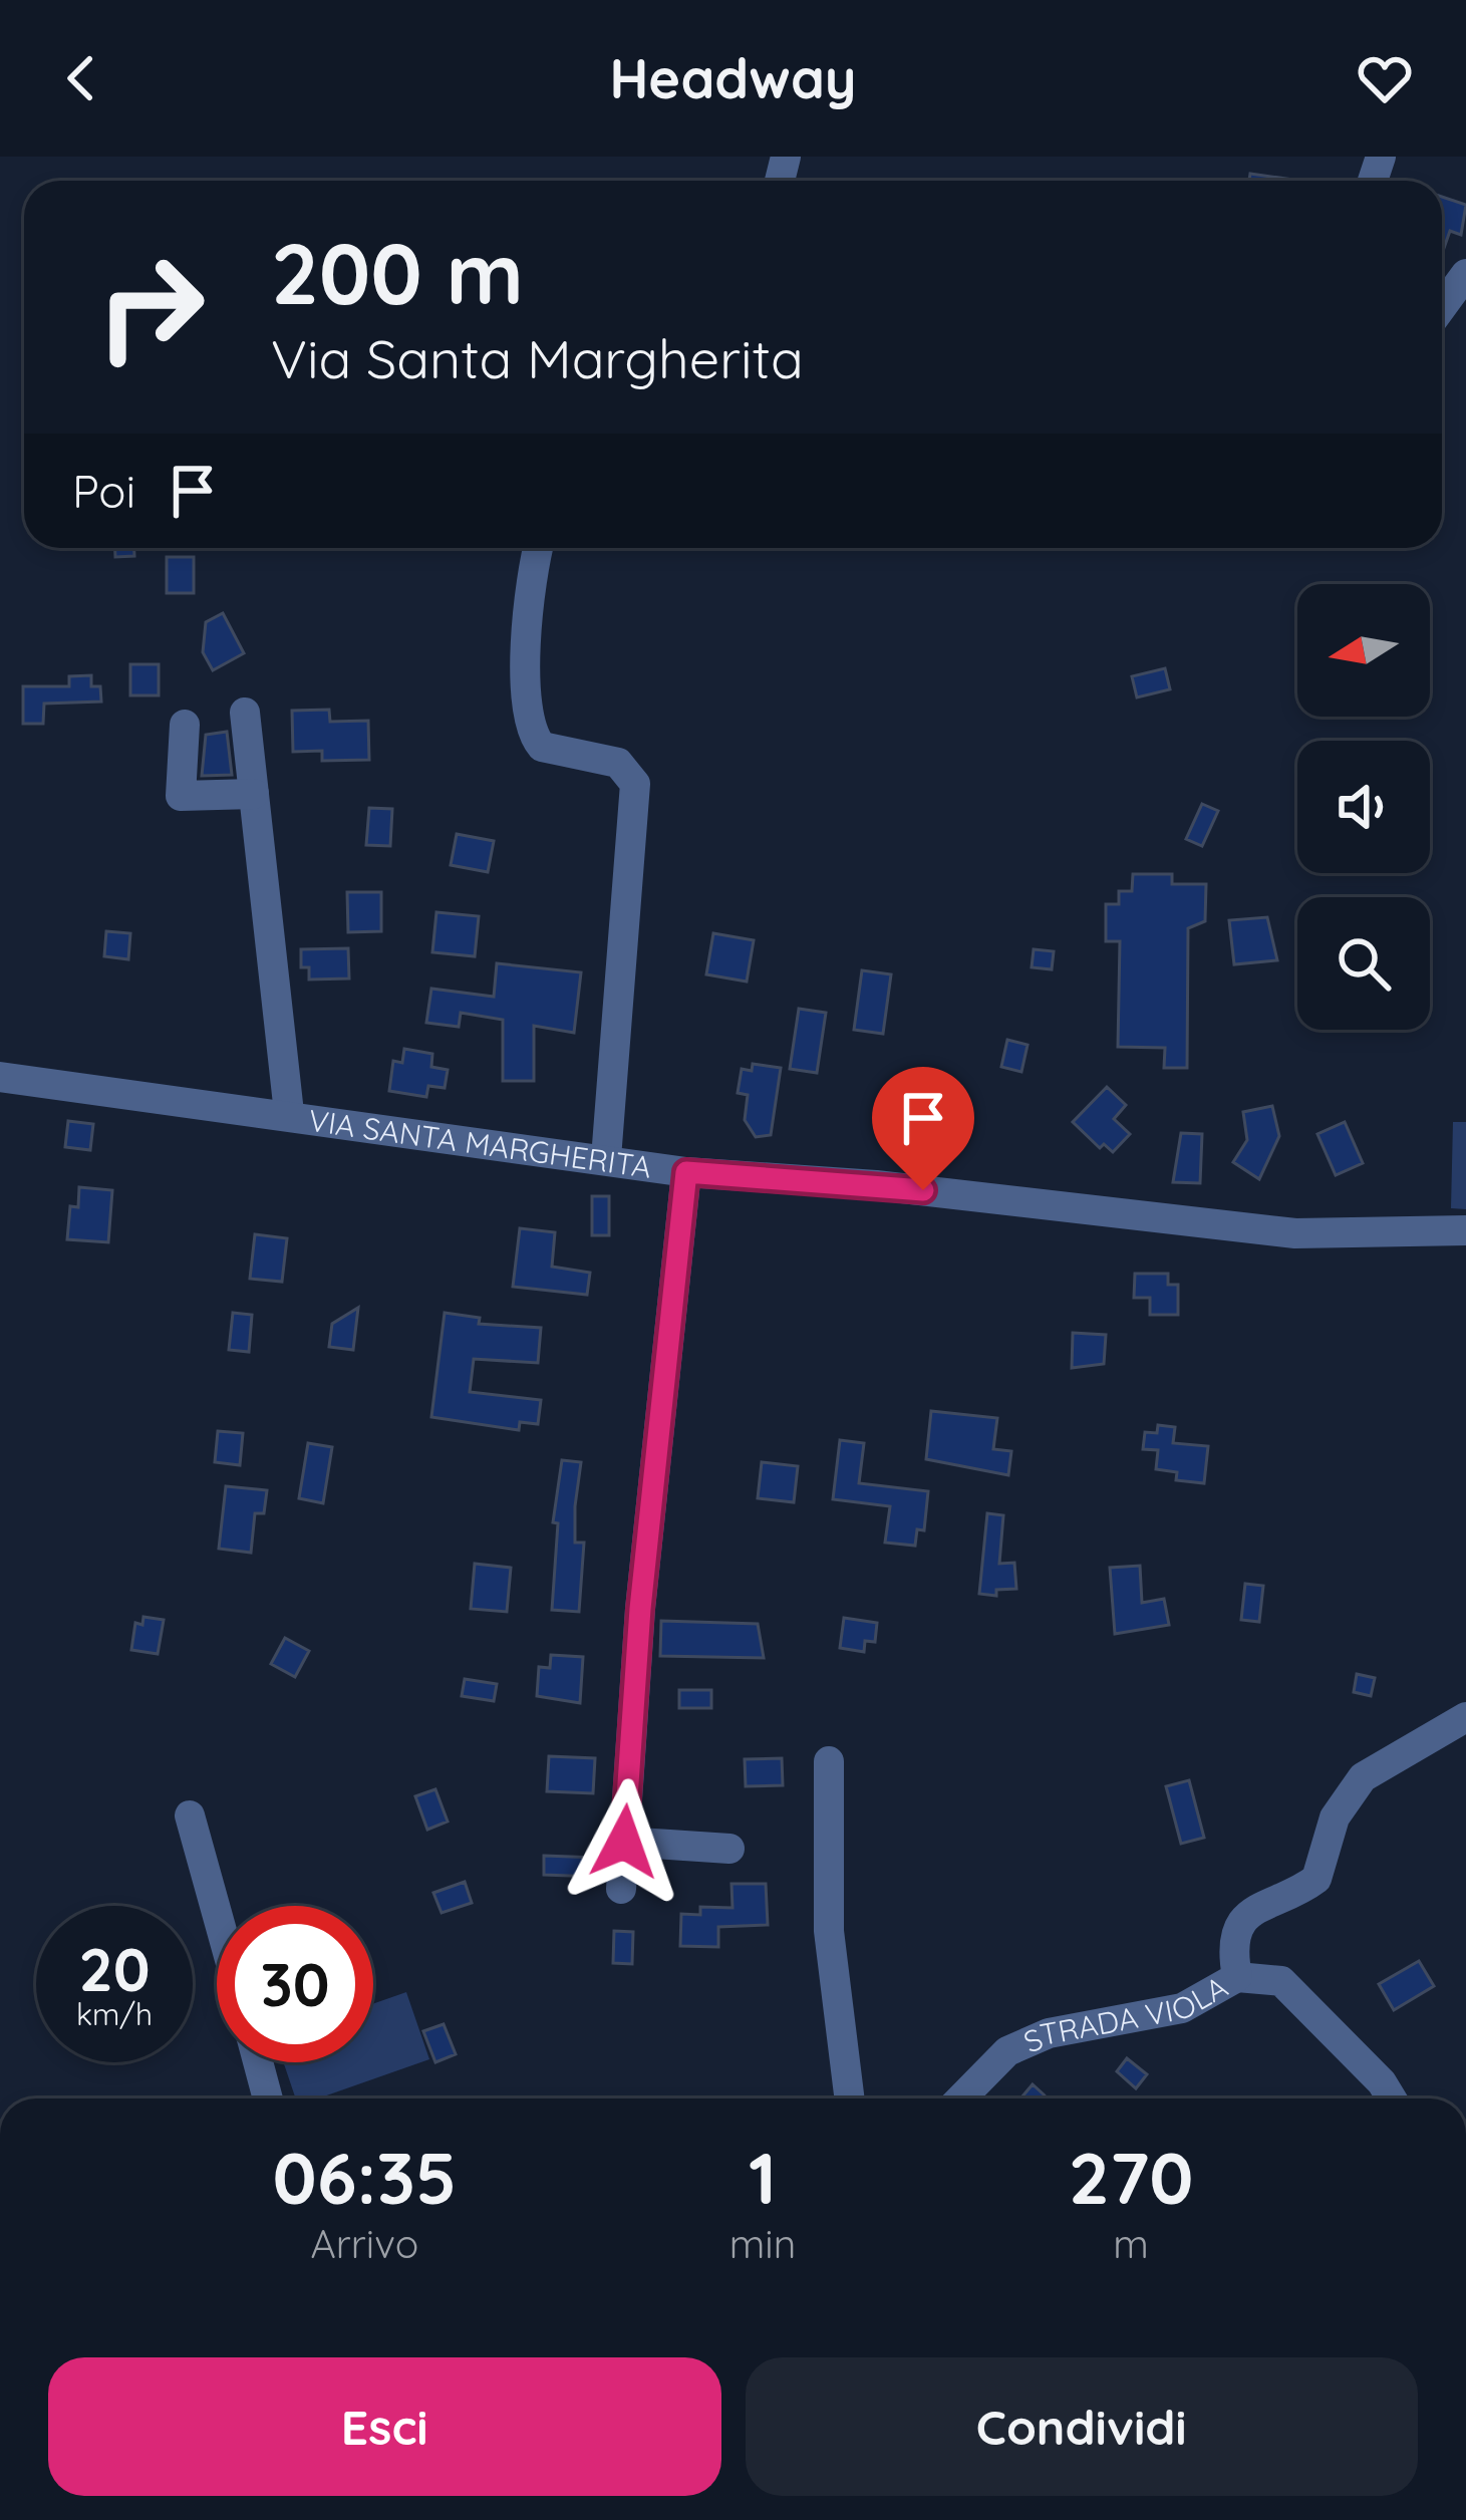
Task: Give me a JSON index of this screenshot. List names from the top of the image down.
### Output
{
  "streets": {
    "street": ["VIA SANTA MARGHERITA", "STRADA VIOLA"]
  },
  "north": "left",
  "page": {
    "header": "Headway",
    "turn": ["200 m", "Via Santa Margherita"],
    "then": "Poi",
    "speed": "20 km/h",
    "limit": "30",
    "eta": [
      "06:35",
      "Arrivo",
      "1",
      "min",
      "270",
      "m"
    ],
    "buttons": ["Esci", "Condividi"]
  }
}
